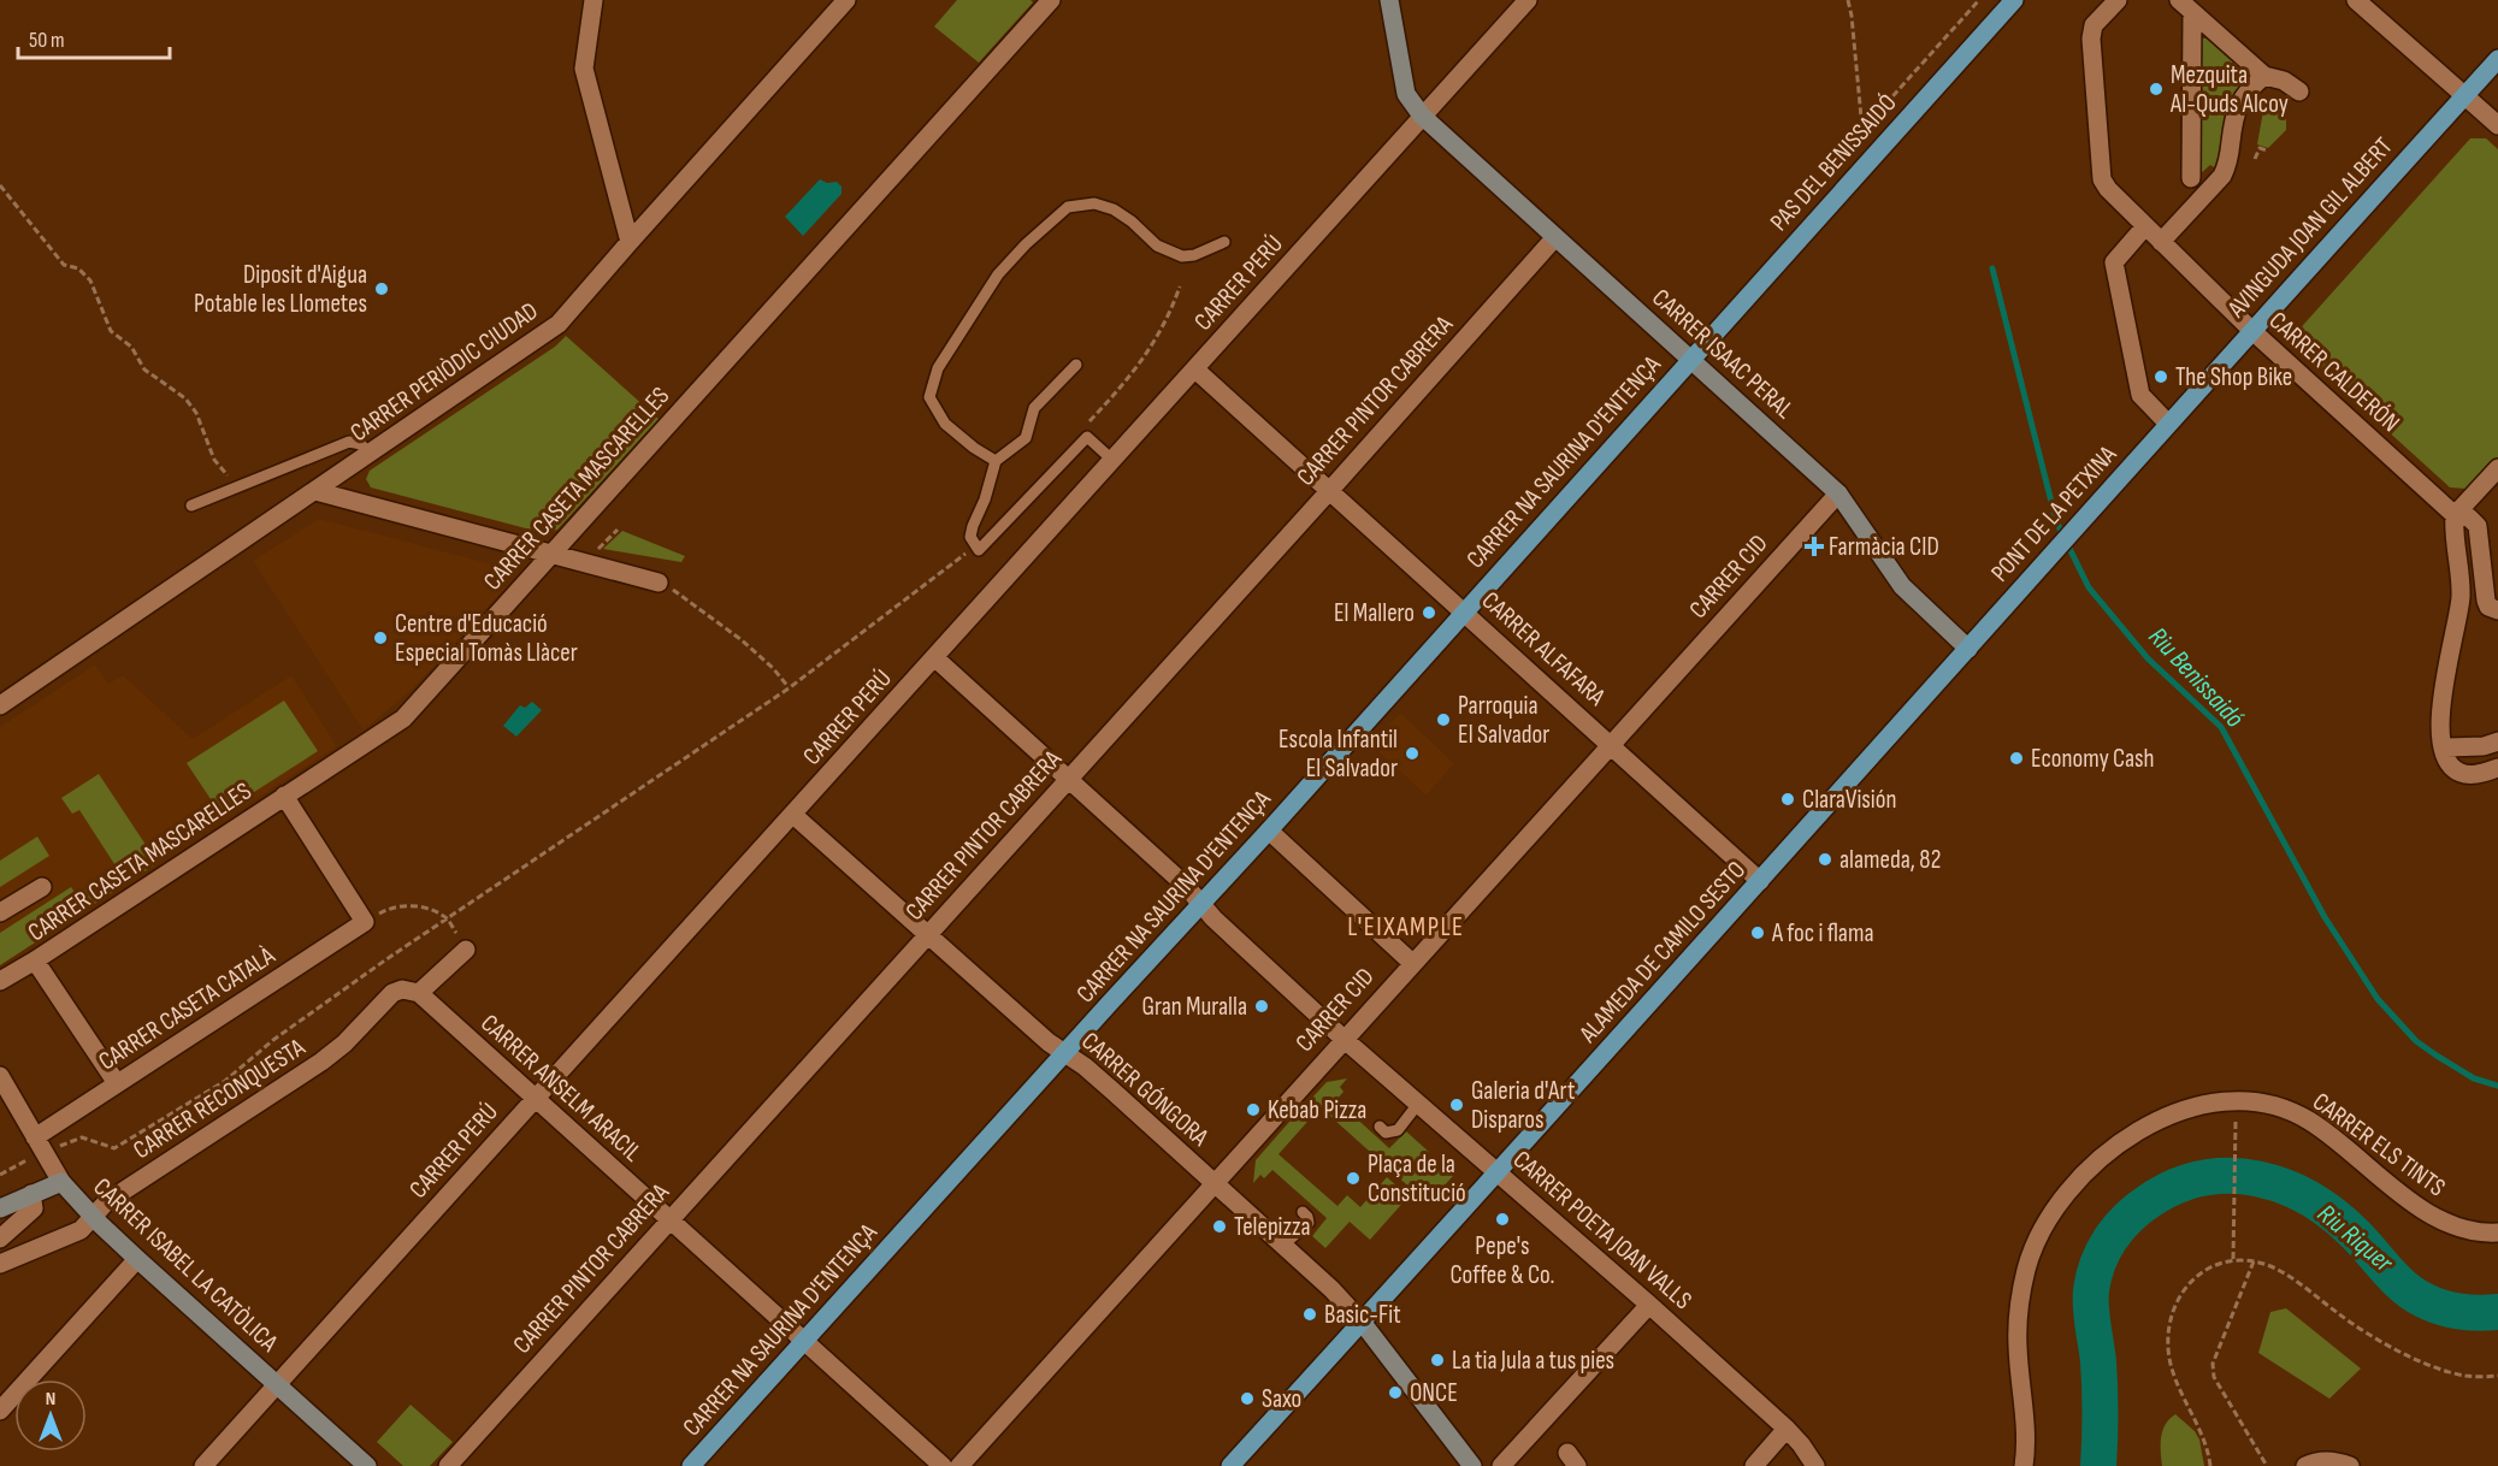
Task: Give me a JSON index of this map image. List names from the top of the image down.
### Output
{
  "streets": {
    "main road": [
      "PAS DEL BENISSAIDÓ",
      "AVINGUDA JOAN GIL ALBERT",
      "CARRER NA SAURINA D'ENTENÇA",
      "PONT DE LA PETXINA",
      "ALAMEDA DE CAMILO SESTO"
    ],
    "street": [
      "CARRER PERÚ",
      "CARRER ISAAC PERAL",
      "CARRER PERIÒDIC CIUDAD",
      "CARRER CALDERÓN",
      "CARRER PINTOR CABRERA",
      "CARRER CASETA MASCARELLES",
      "CARRER CID",
      "CARRER ALFAFARA",
      "CARRER CASETA CATALÀ",
      "CARRER ANSELM ARACIL",
      "CARRER GÓNGORA",
      "CARRER RECONQUESTA",
      "CARRER ELS TINTS",
      "CARRER POETA JOAN VALLS",
      "CARRER ISABEL LA CATÒLICA"
    ]
  },
  "crossings": [
    ["PAS DEL BENISSAIDÓ", "CARRER ISAAC PERAL"],
    ["PAS DEL BENISSAIDÓ", "CARRER NA SAURINA D'ENTENÇA"],
    ["AVINGUDA JOAN GIL ALBERT", "CARRER CALDERÓN"],
    ["AVINGUDA JOAN GIL ALBERT", "PONT DE LA PETXINA"],
    ["CARRER PERÚ", "CARRER ISAAC PERAL"],
    ["CARRER PERÚ", "CARRER ALFAFARA"],
    ["CARRER PERÚ", "CARRER ANSELM ARACIL"],
    ["CARRER PERÚ", "CARRER GÓNGORA"],
    ["CARRER PERÚ", "CARRER POETA JOAN VALLS"],
    ["CARRER PERÚ", "CARRER ISABEL LA CATÒLICA"],
    ["CARRER ISAAC PERAL", "CARRER PINTOR CABRERA"],
    ["CARRER ISAAC PERAL", "CARRER NA SAURINA D'ENTENÇA"],
    ["CARRER ISAAC PERAL", "CARRER CID"],
    ["CARRER ISAAC PERAL", "ALAMEDA DE CAMILO SESTO"],
    ["CARRER PINTOR CABRERA", "CARRER ALFAFARA"],
    ["CARRER PINTOR CABRERA", "CARRER ANSELM ARACIL"],
    ["CARRER PINTOR CABRERA", "CARRER GÓNGORA"],
    ["CARRER PINTOR CABRERA", "CARRER POETA JOAN VALLS"],
    ["CARRER NA SAURINA D'ENTENÇA", "CARRER ALFAFARA"],
    ["CARRER NA SAURINA D'ENTENÇA", "CARRER ANSELM ARACIL"],
    ["CARRER NA SAURINA D'ENTENÇA", "CARRER GÓNGORA"],
    ["CARRER NA SAURINA D'ENTENÇA", "CARRER POETA JOAN VALLS"],
    ["PONT DE LA PETXINA", "ALAMEDA DE CAMILO SESTO"],
    ["CARRER CID", "CARRER ALFAFARA"],
    ["CARRER CID", "CARRER GÓNGORA"],
    ["CARRER CID", "CARRER POETA JOAN VALLS"],
    ["CARRER ALFAFARA", "ALAMEDA DE CAMILO SESTO"],
    ["ALAMEDA DE CAMILO SESTO", "CARRER GÓNGORA"],
    ["ALAMEDA DE CAMILO SESTO", "CARRER POETA JOAN VALLS"],
    ["CARRER CASETA CATALÀ", "CARRER ISABEL LA CATÒLICA"],
    ["CARRER ANSELM ARACIL", "CARRER RECONQUESTA"],
    ["CARRER RECONQUESTA", "CARRER ISABEL LA CATÒLICA"]
  ],
  "districts": ["L'EIXAMPLE"],
  "water": ["Riu Benissaidó", "Riu Riquer"],
  "places": {
    "other": [
      "Mezquita Al-Quds Alcoy",
      "Diposit d'Aigua Potable les Llometes",
      "The Shop Bike",
      "El Mallero",
      "Centre d'Educació Especial Tomàs Llàcer",
      "Parroquia El Salvador",
      "Escola Infantil El Salvador",
      "Economy Cash",
      "ClaraVisión",
      "alameda, 82",
      "A foc i flama",
      "Gran Muralla",
      "Galeria d'Art Disparos",
      "Kebab Pizza",
      "Plaça de la Constitució",
      "Pepe's Coffee & Co.",
      "Telepizza",
      "Basic-Fit",
      "La tia Jula a tus pies",
      "ONCE",
      "Saxo"
    ],
    "health": ["Farmàcia CID"]
  },
  "scale_bar": "50 m",
  "north": "top"
}
